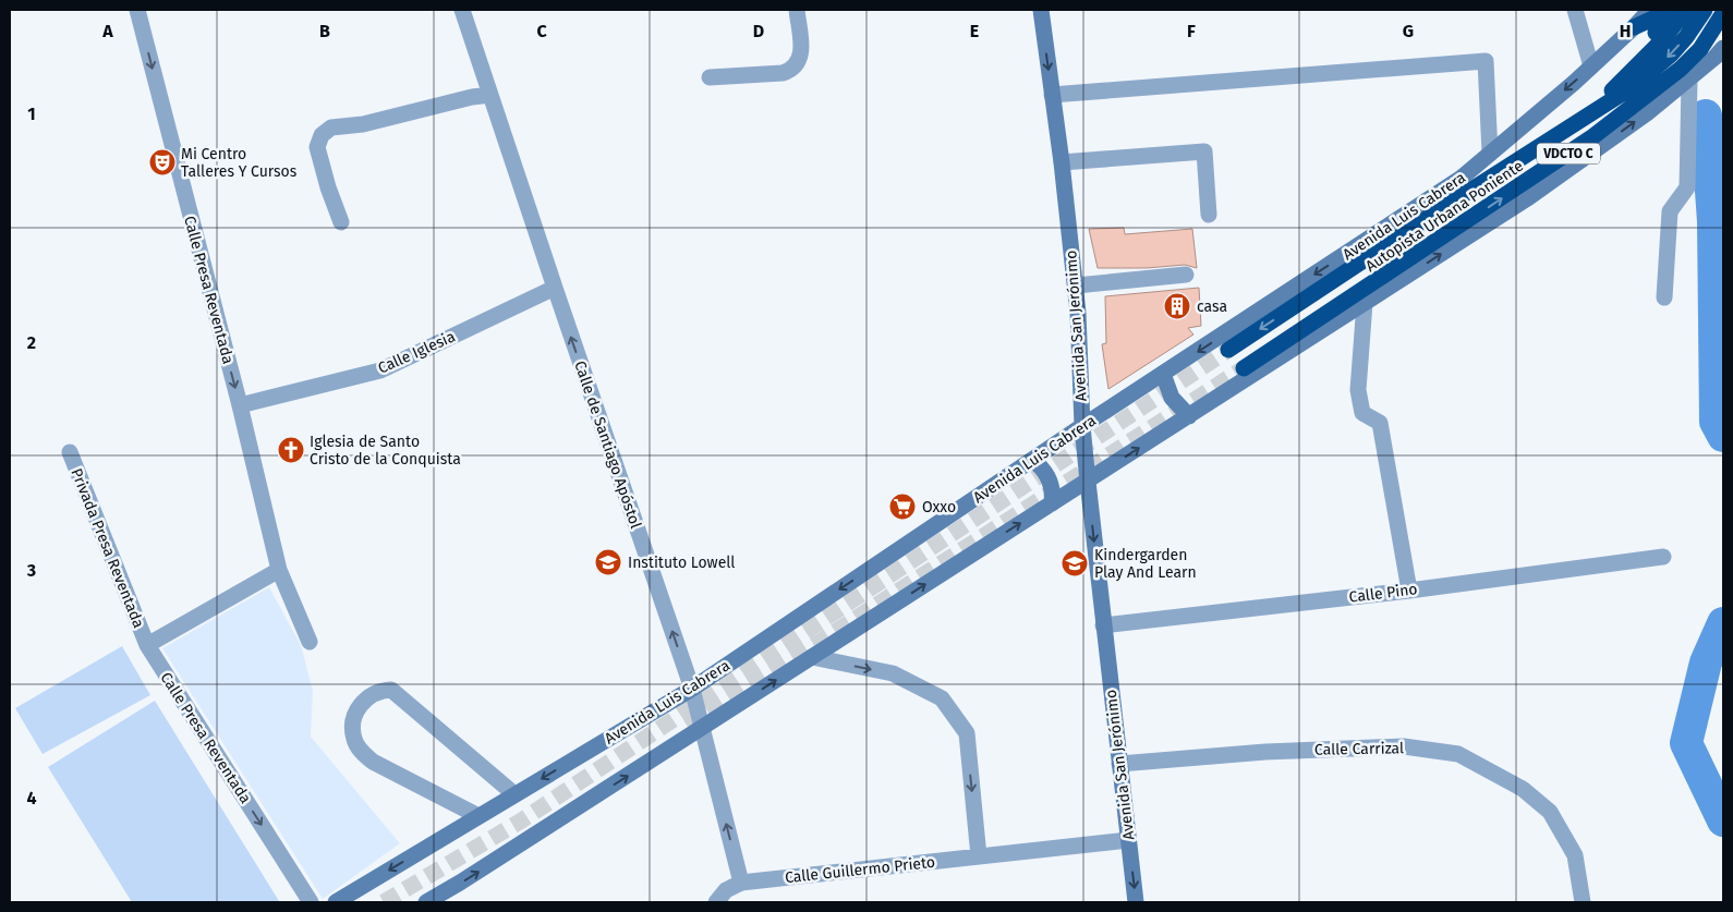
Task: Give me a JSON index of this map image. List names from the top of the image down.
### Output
{
  "streets": {
    "highway": ["VDCTO C", "Autopista Urbana Poniente"],
    "main road": ["Avenida Luis Cabrera", "Avenida San Jerónimo"],
    "street": [
      "Calle Presa Reventada",
      "Calle Iglesia",
      "Calle de Santiago Apóstol",
      "Privada Presa Reventada",
      "Calle Pino",
      "Calle Carrizal",
      "Calle Guillermo Prieto"
    ]
  },
  "crossings": [
    ["Avenida Luis Cabrera", "Avenida San Jerónimo"],
    ["Avenida Luis Cabrera", "Calle de Santiago Apóstol"],
    ["Calle Presa Reventada", "Calle Iglesia"],
    ["Calle Presa Reventada", "Privada Presa Reventada"],
    ["Avenida San Jerónimo", "Calle Pino"],
    ["Avenida San Jerónimo", "Calle Carrizal"],
    ["Avenida San Jerónimo", "Calle Guillermo Prieto"],
    ["Calle Iglesia", "Calle de Santiago Apóstol"],
    ["Calle de Santiago Apóstol", "Calle Guillermo Prieto"]
  ],
  "one_way": ["Calle Presa Reventada", "Calle de Santiago Apóstol"],
  "places": {
    "theatre": ["Mi Centro Talleres Y Cursos"],
    "building": ["casa"],
    "church": ["Iglesia de Santo Cristo de la Conquista"],
    "supermarket": ["Oxxo"],
    "school or university": ["Instituto Lowell", "Kindergarden Play And Learn"]
  },
  "grid": {
    "columns": [
      "A",
      "B",
      "C",
      "D",
      "E",
      "F",
      "G",
      "H"
    ],
    "rows": [
      "1",
      "2",
      "3",
      "4"
    ]
  }
}
